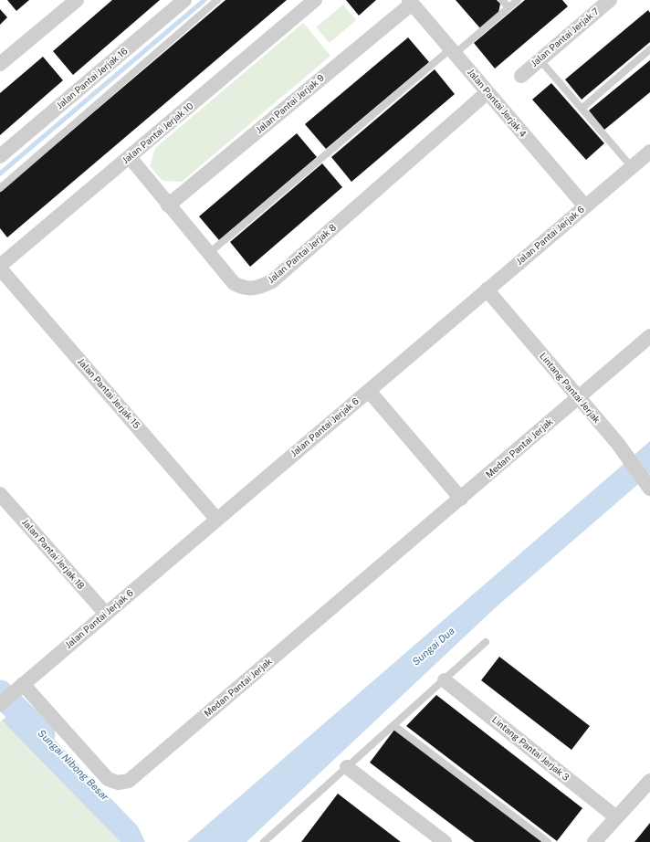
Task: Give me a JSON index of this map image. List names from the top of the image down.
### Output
{
  "streets": {
    "street": [
      "Jalan Pantai Jerjak 7",
      "Jalan Pantai Jerjak 16",
      "Jalan Pantai Jerjak 4",
      "Jalan Pantai Jerjak 9",
      "Jalan Pantai Jerjak 10",
      "Jalan Pantai Jerjak 6",
      "Jalan Pantai Jerjak 8",
      "Lintang Pantai Jerjak",
      "Jalan Pantai Jerjak 15",
      "Medan Pantai Jerjak",
      "Jalan Pantai Jerjak 18",
      "Lintang Pantai Jerjak 3"
    ]
  },
  "crossings": [
    ["Jalan Pantai Jerjak 4", "Jalan Pantai Jerjak 9"],
    ["Jalan Pantai Jerjak 4", "Jalan Pantai Jerjak 6"],
    ["Jalan Pantai Jerjak 4", "Jalan Pantai Jerjak 8"],
    ["Jalan Pantai Jerjak 9", "Jalan Pantai Jerjak 8"],
    ["Jalan Pantai Jerjak 10", "Jalan Pantai Jerjak 8"],
    ["Jalan Pantai Jerjak 6", "Lintang Pantai Jerjak"],
    ["Jalan Pantai Jerjak 6", "Jalan Pantai Jerjak 15"],
    ["Jalan Pantai Jerjak 6", "Medan Pantai Jerjak"],
    ["Jalan Pantai Jerjak 6", "Jalan Pantai Jerjak 18"],
    ["Lintang Pantai Jerjak", "Medan Pantai Jerjak"]
  ],
  "water": ["Sungai Dua", "Sungai Nibong Besar"]
}
